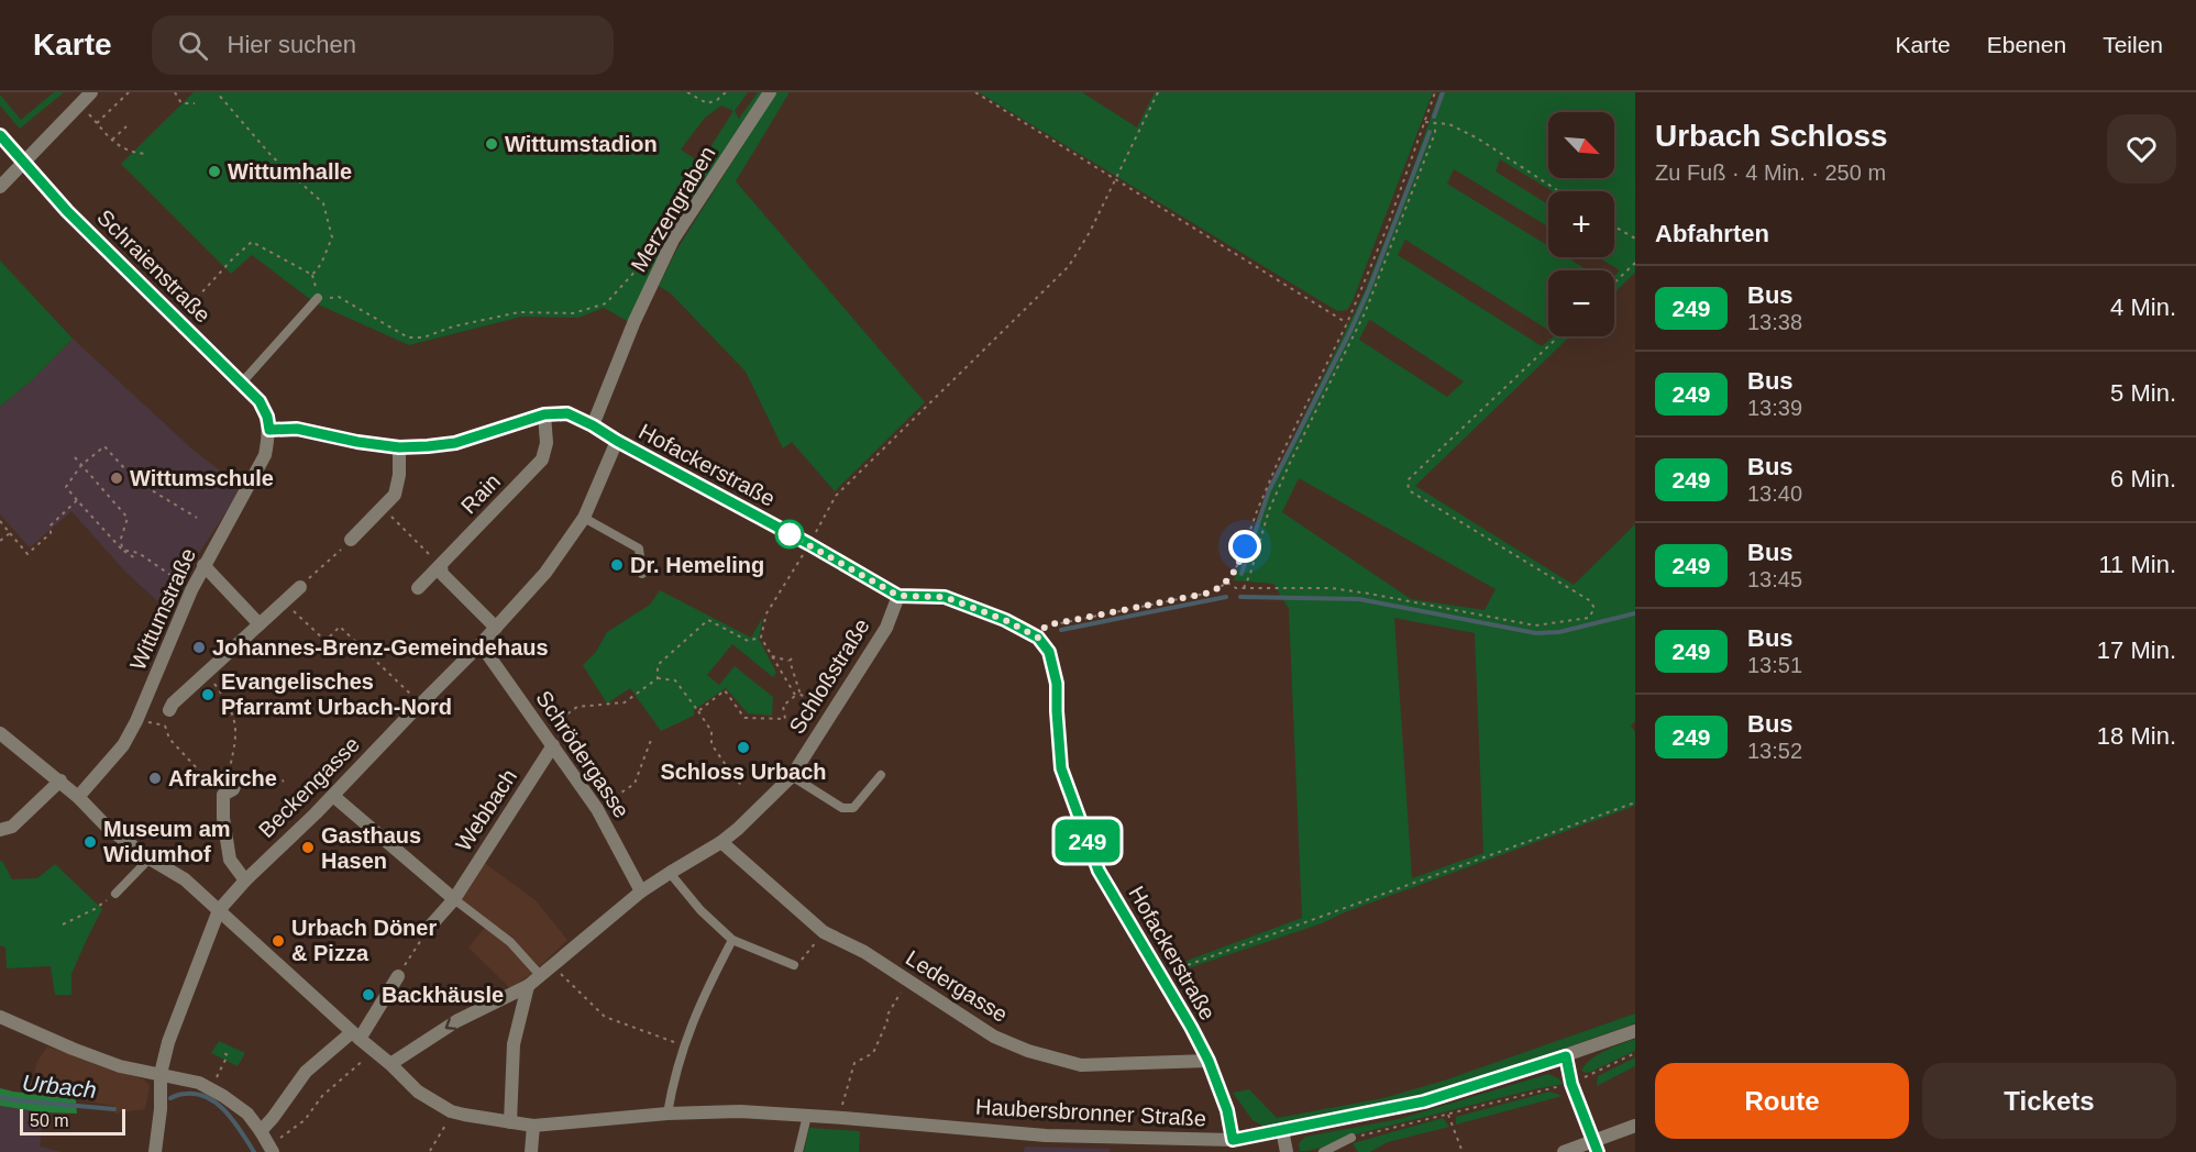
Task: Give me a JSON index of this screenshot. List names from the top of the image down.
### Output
{
  "streets": {
    "street": [
      "Merzengraben",
      "Schraienstraße",
      "Hofackerstraße",
      "Rain",
      "Wittumstraße",
      "Schloßstraße",
      "Schrödergasse",
      "Beckengasse",
      "Webbach",
      "Ledergasse",
      "Haubersbronner Straße"
    ]
  },
  "crossings": [
    ["Merzengraben", "Hofackerstraße"],
    ["Schraienstraße", "Hofackerstraße"],
    ["Schraienstraße", "Wittumstraße"],
    ["Hofackerstraße", "Rain"],
    ["Hofackerstraße", "Wittumstraße"],
    ["Hofackerstraße", "Schloßstraße"],
    ["Hofackerstraße", "Beckengasse"],
    ["Hofackerstraße", "Ledergasse"],
    ["Hofackerstraße", "Haubersbronner Straße"],
    ["Wittumstraße", "Haubersbronner Straße"],
    ["Schloßstraße", "Schrödergasse"],
    ["Schloßstraße", "Ledergasse"],
    ["Schloßstraße", "Haubersbronner Straße"],
    ["Schrödergasse", "Beckengasse"],
    ["Schrödergasse", "Webbach"],
    ["Beckengasse", "Haubersbronner Straße"]
  ],
  "water": ["Urbach"],
  "places": [
    "Wittumstadion",
    "Wittumhalle",
    "Wittumschule",
    "Dr. Hemeling",
    "Johannes-Brenz-Gemeindehaus",
    "Evangelisches Pfarramt Urbach-Nord",
    "Schloss Urbach",
    "Afrakirche",
    "Museum am Widumhof",
    "Gasthaus Hasen",
    "Urbach Döner & Pizza",
    "Backhäusle"
  ],
  "lines": ["bus line 249"],
  "scale_bar": "50 m",
  "north": "bottom right",
  "page": {
    "header": "Karte",
    "search": "Hier suchen",
    "nav": ["Karte", "Ebenen", "Teilen"],
    "on_map": "249",
    "heading": [
      ["Urbach Schloss", "Zu Fuß · 4 Min. · 250 m"],
      "Abfahrten"
    ],
    "map_buttons": ["+", "−"],
    "list": [
      {
        "mark": "249",
        "name": "Bus",
        "note": "13:38",
        "value": "4 Min."
      },
      {
        "mark": "249",
        "name": "Bus",
        "note": "13:39",
        "value": "5 Min."
      },
      {
        "mark": "249",
        "name": "Bus",
        "note": "13:40",
        "value": "6 Min."
      },
      {
        "mark": "249",
        "name": "Bus",
        "note": "13:45",
        "value": "11 Min."
      },
      {
        "mark": "249",
        "name": "Bus",
        "note": "13:51",
        "value": "17 Min."
      },
      {
        "mark": "249",
        "name": "Bus",
        "note": "13:52",
        "value": "18 Min."
      }
    ],
    "buttons": ["Route", "Tickets"],
    "scale": "50 m"
  }
}
